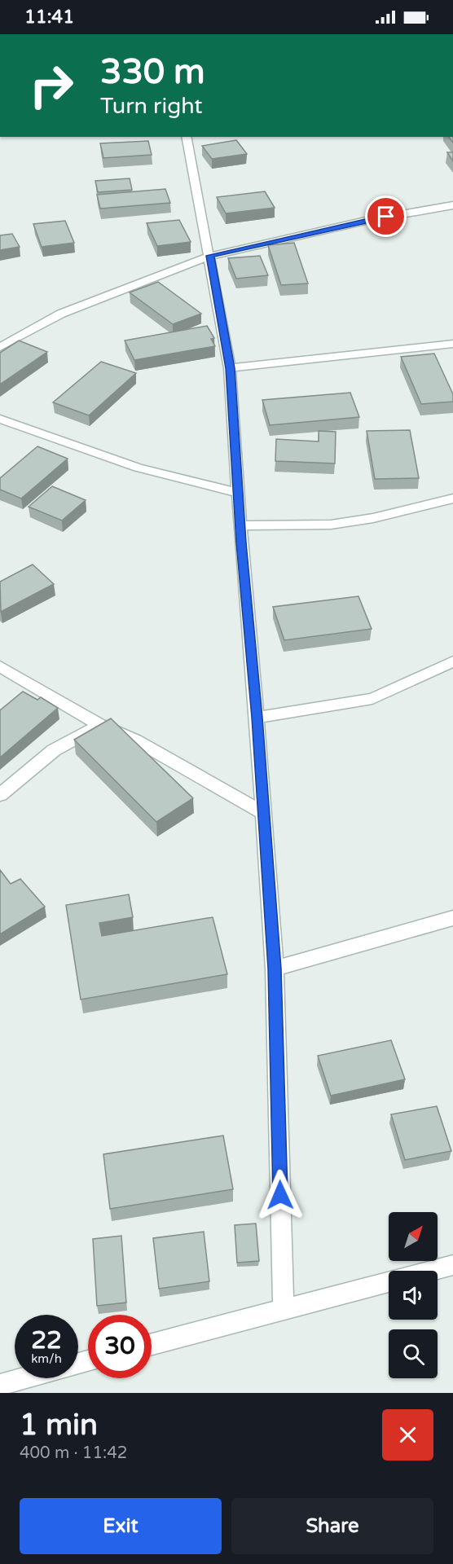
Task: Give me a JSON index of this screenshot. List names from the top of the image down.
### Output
{
  "north": "top right",
  "page": {
    "status": "11:41",
    "turn": ["330 m", "Turn right"],
    "speed": "22 km/h",
    "limit": "30",
    "heading": ["1 min", "400 m · 11:42"],
    "buttons": ["Exit", "Share"]
  }
}
